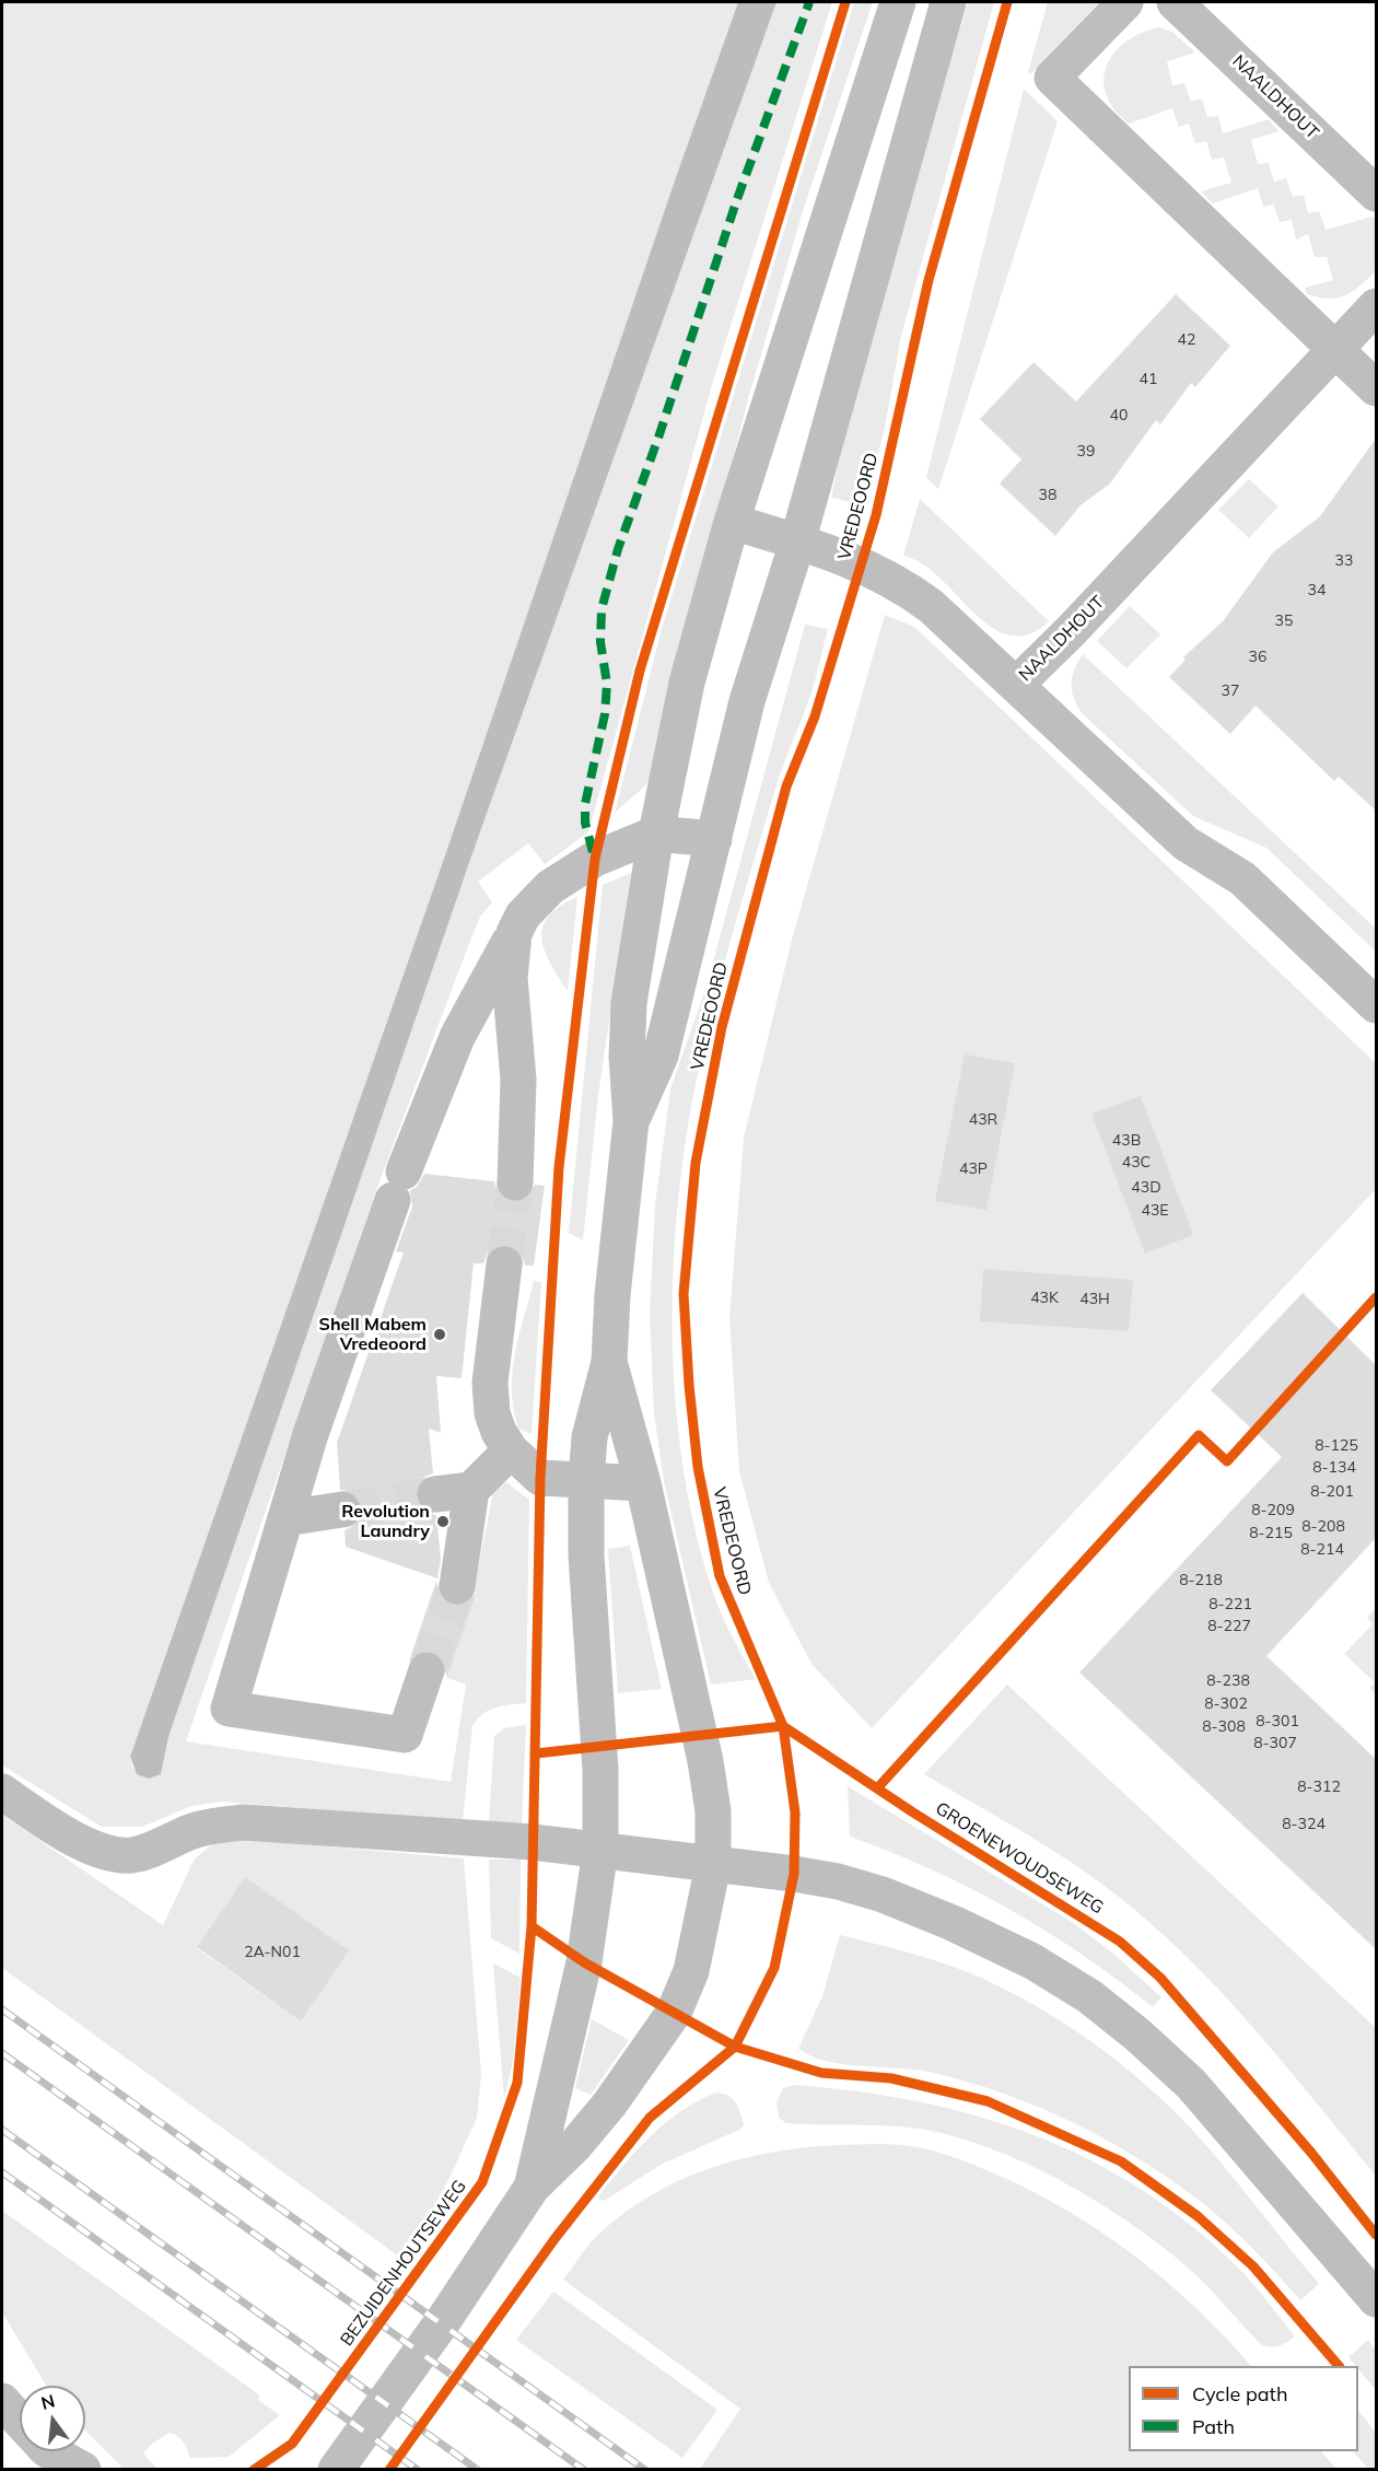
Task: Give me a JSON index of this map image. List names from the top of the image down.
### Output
{
  "streets": {
    "street": ["NAALDHOUT"],
    "cycle path": ["VREDEOORD", "GROENEWOUDSEWEG", "BEZUIDENHOUTSEWEG"]
  },
  "places": ["Shell Mabem Vredeoord", "Revolution Laundry"],
  "house_numbers": [
    "42",
    "41",
    "40",
    "39",
    "38",
    "33",
    "34",
    "35",
    "36",
    "37",
    "43R",
    "43B",
    "43C",
    "43P",
    "43D",
    "43E",
    "43K",
    "43H",
    "8-125",
    "8-134",
    "8-201",
    "8-209",
    "8-208",
    "8-215",
    "8-214",
    "8-218",
    "8-221",
    "8-227",
    "8-238",
    "8-302",
    "8-301",
    "8-308",
    "8-307",
    "8-312",
    "8-324",
    "2A-N01"
  ],
  "legend": ["Cycle path", "Path"],
  "north": "top"
}
